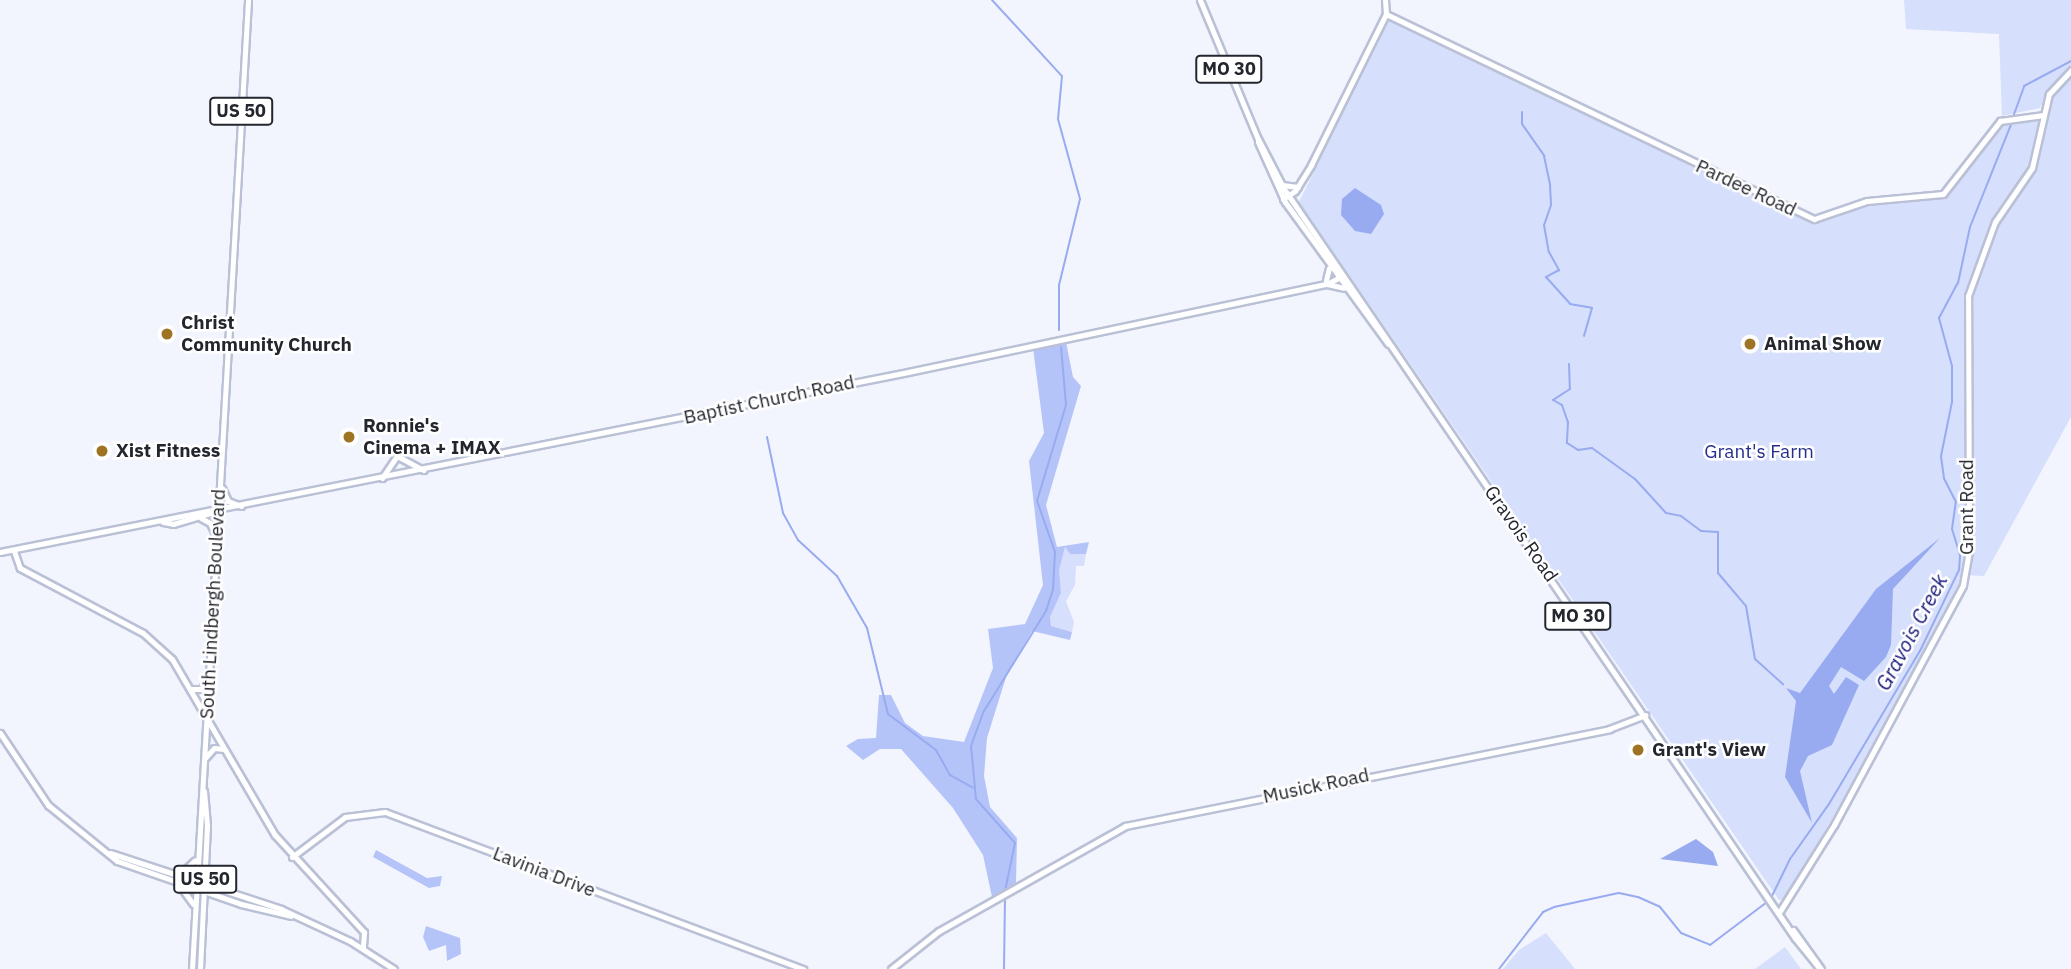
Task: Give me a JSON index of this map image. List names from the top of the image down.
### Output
{
  "streets": {
    "street": [
      "MO 30",
      "US 50",
      "Pardee Road",
      "Baptist Church Road",
      "Grant Road",
      "Gravois Road",
      "South Lindbergh Boulevard",
      "Musick Road",
      "Lavinia Drive"
    ]
  },
  "crossings": [
    ["Pardee Road", "Grant Road"],
    ["Baptist Church Road", "Gravois Road"],
    ["Baptist Church Road", "South Lindbergh Boulevard"],
    ["Grant Road", "Gravois Road"],
    ["Gravois Road", "Musick Road"]
  ],
  "water": ["Gravois Creek"],
  "parks": ["Grant's Farm"],
  "places": [
    "Christ Community Church",
    "Animal Show",
    "Ronnie's Cinema + IMAX",
    "Xist Fitness",
    "Grant's View"
  ]
}
